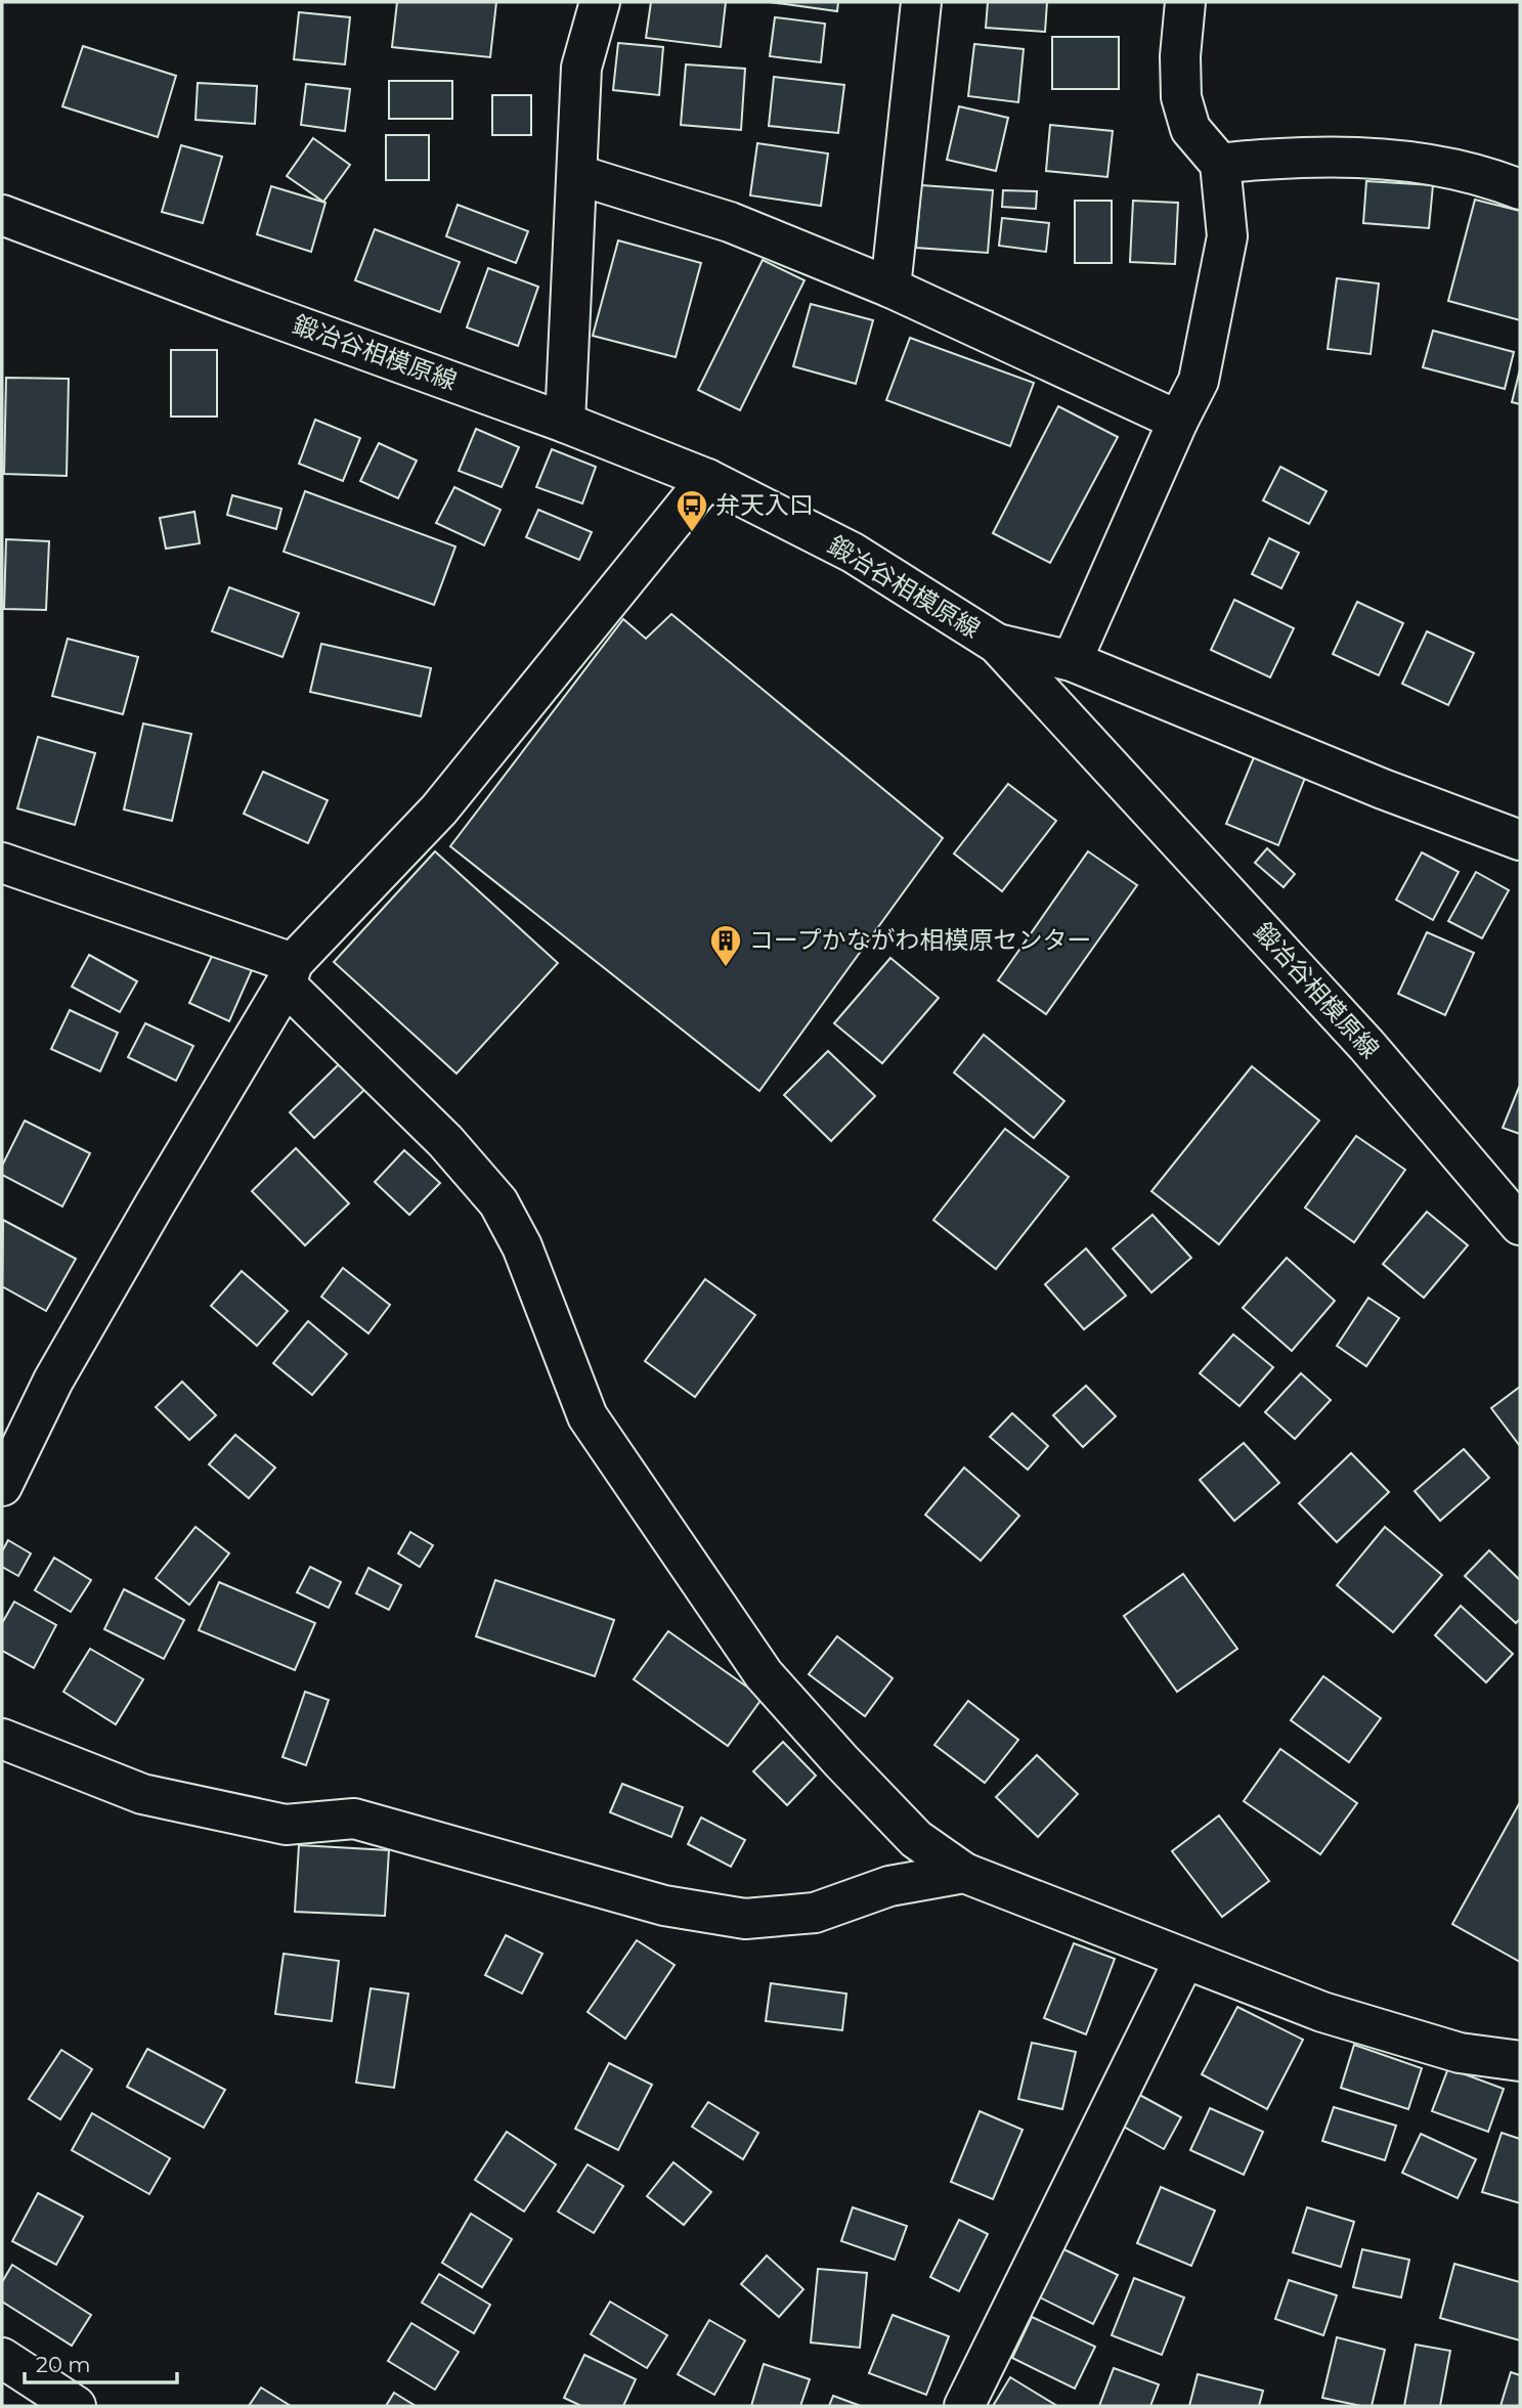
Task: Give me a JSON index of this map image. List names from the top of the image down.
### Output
{
  "streets": {
    "street": ["鍛冶谷相模原線"]
  },
  "places": {
    "bus stop": ["弁天入口"],
    "building": ["コープかながわ相模原センター"]
  },
  "scale_bar": "20 m"
}
